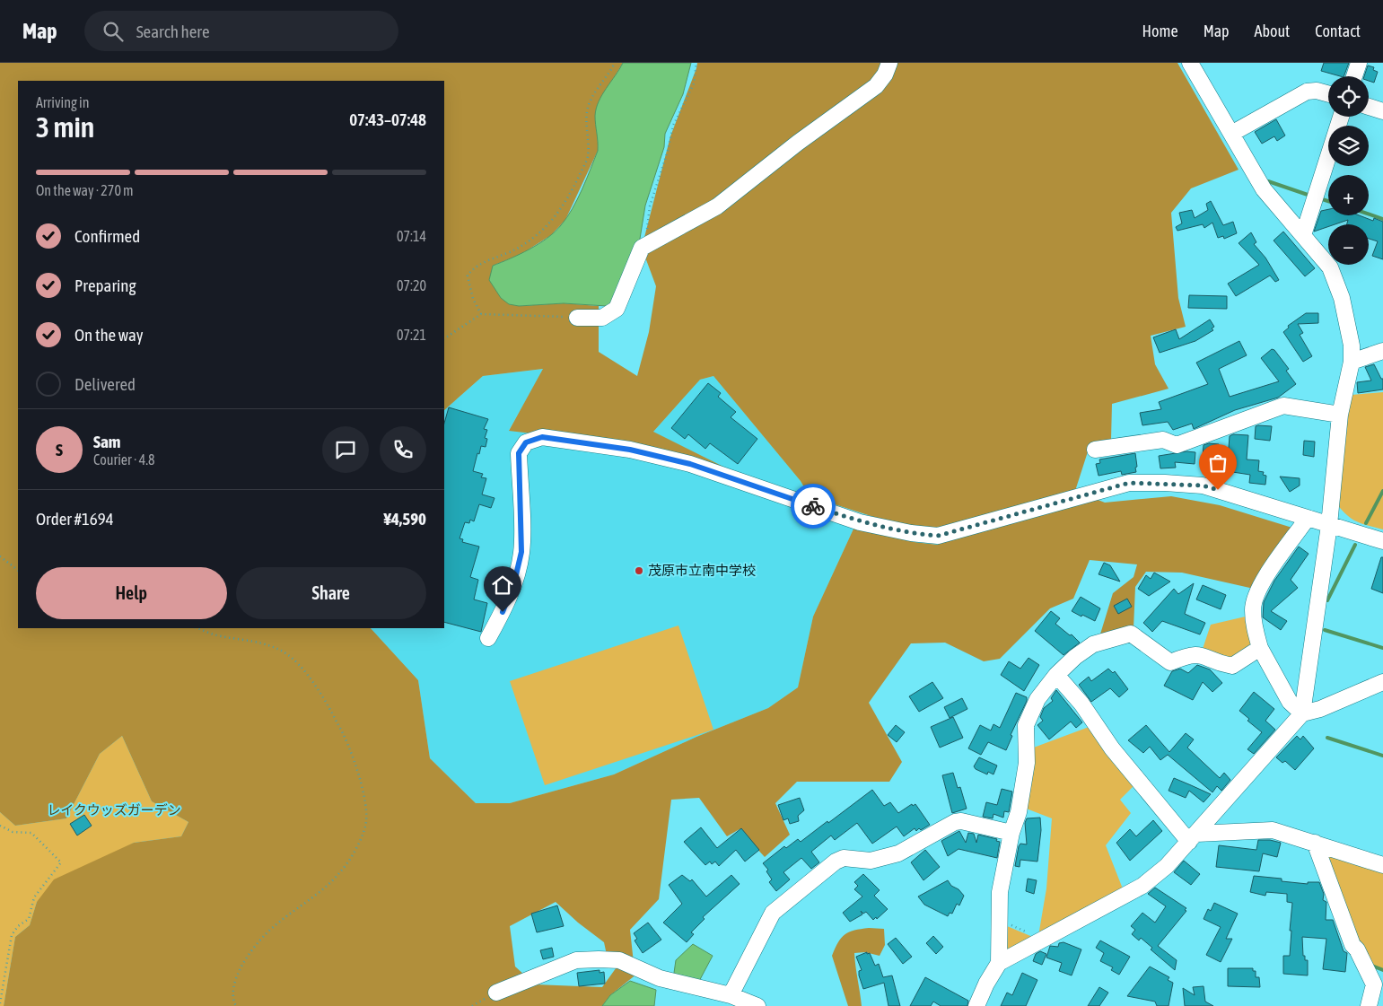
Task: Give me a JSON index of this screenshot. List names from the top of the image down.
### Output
{
  "parks": ["レイクウッズガーデン"],
  "places": ["茂原市立南中学校"],
  "page": {
    "header": "Map",
    "search": "Search here",
    "nav": [
      "Home",
      "Map",
      "About",
      "Contact"
    ],
    "map_buttons": ["+", "−"],
    "heading": ["3 min", "Arriving in", "07:43–07:48"],
    "panel": [
      "Sam",
      "Courier · 4.8",
      "Order #1694",
      "¥4,590"
    ],
    "bar": "On the way · 270 m",
    "list": [
      ["Confirmed", "07:14"],
      ["Preparing", "07:20"],
      ["On the way", "07:21"],
      "Delivered"
    ],
    "round": "S",
    "buttons": ["Help", "Share"]
  }
}
